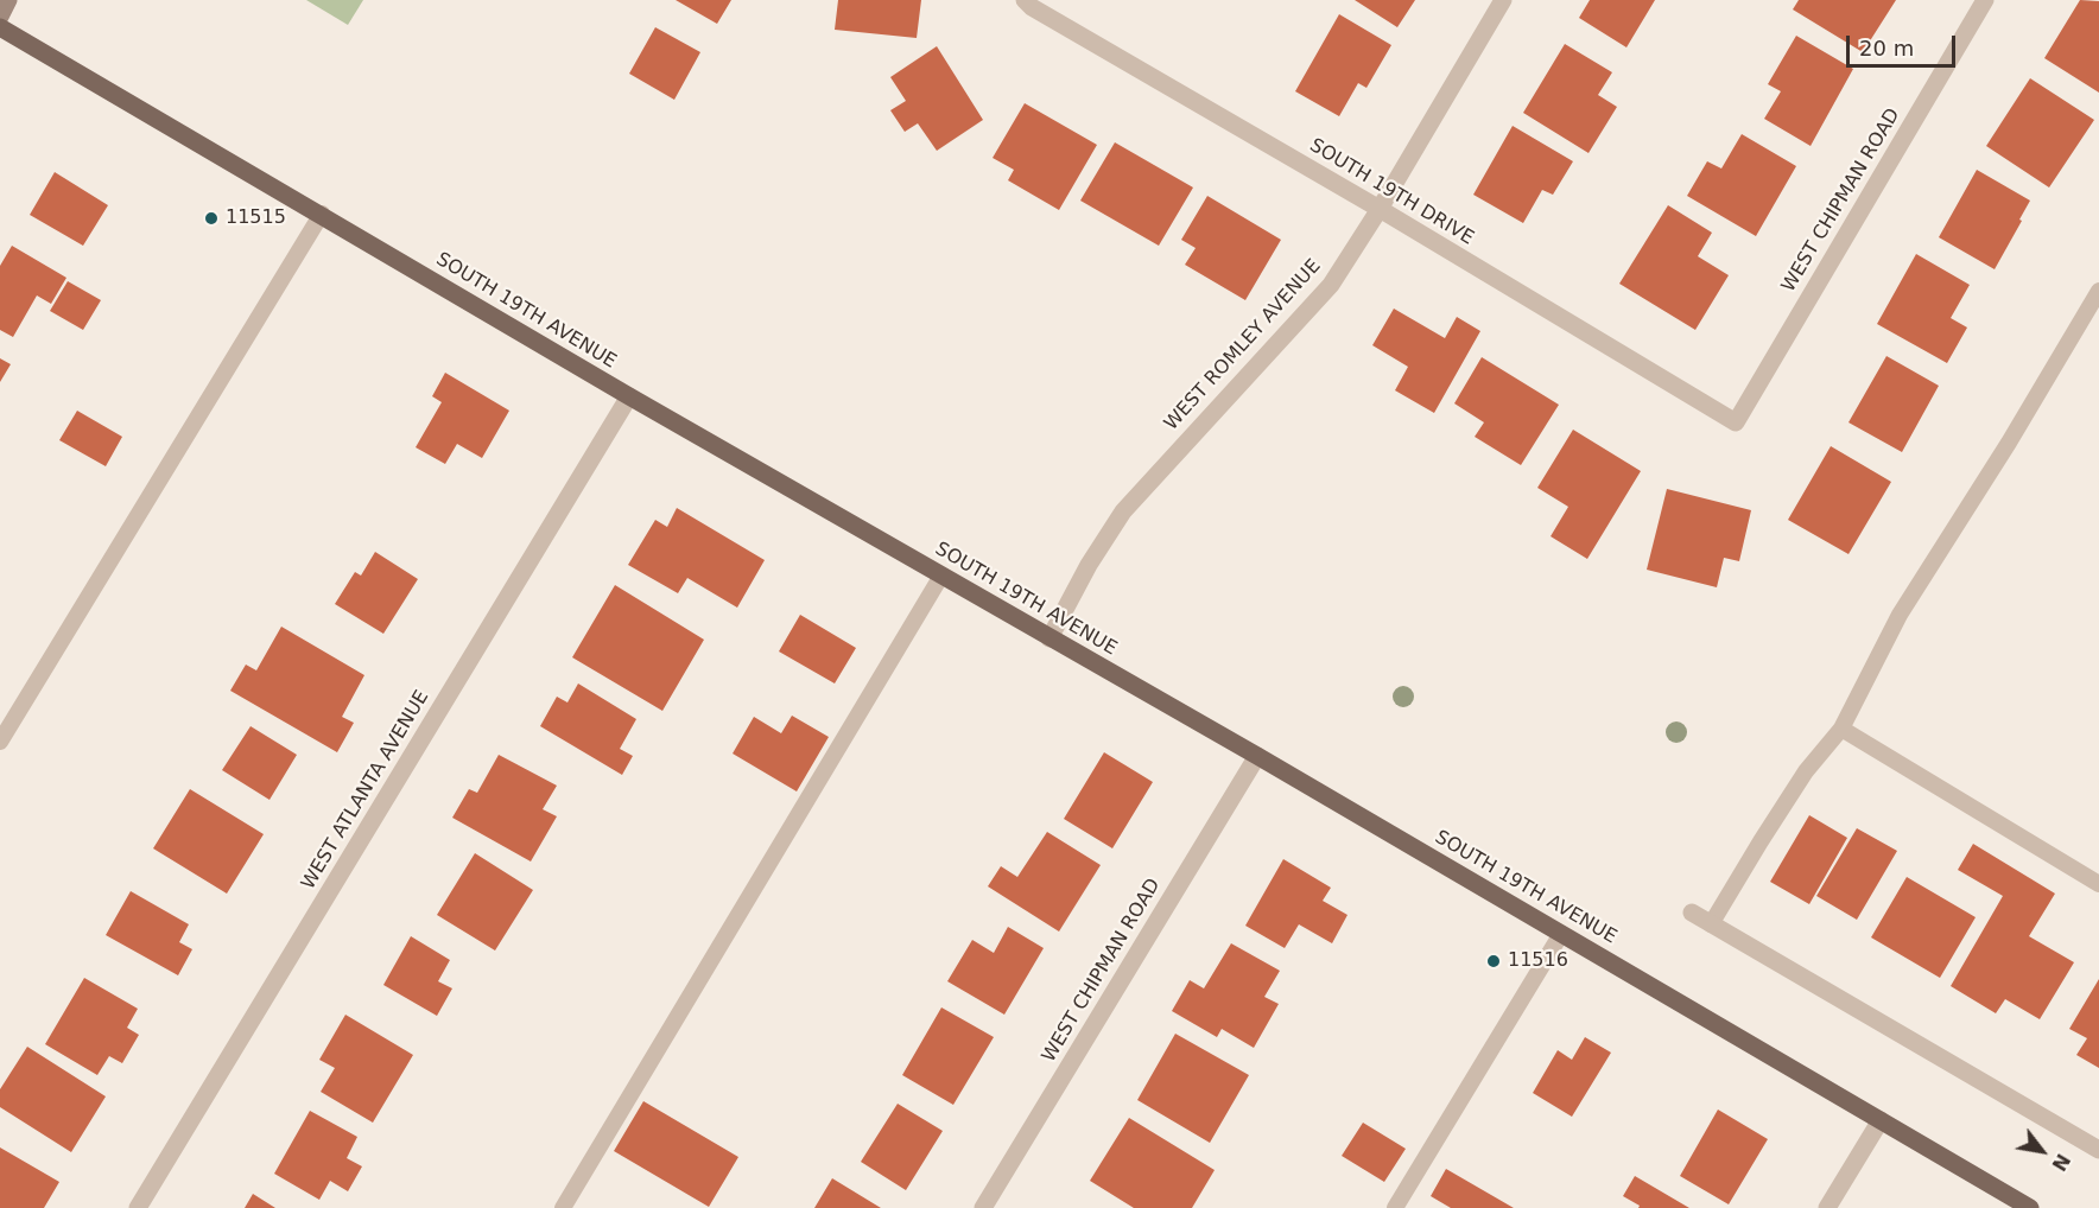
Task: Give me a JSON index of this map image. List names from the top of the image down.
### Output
{
  "streets": {
    "main road": ["SOUTH 19TH AVENUE"],
    "street": [
      "SOUTH 19TH DRIVE",
      "WEST CHIPMAN ROAD",
      "WEST ROMLEY AVENUE",
      "WEST ATLANTA AVENUE"
    ]
  },
  "crossings": [
    ["SOUTH 19TH DRIVE", "WEST CHIPMAN ROAD"],
    ["SOUTH 19TH DRIVE", "WEST ROMLEY AVENUE"],
    ["WEST CHIPMAN ROAD", "SOUTH 19TH AVENUE"],
    ["SOUTH 19TH AVENUE", "WEST ROMLEY AVENUE"],
    ["SOUTH 19TH AVENUE", "WEST ATLANTA AVENUE"]
  ],
  "places": ["11515", "11516"],
  "scale_bar": "20 m",
  "north": "bottom right"
}
